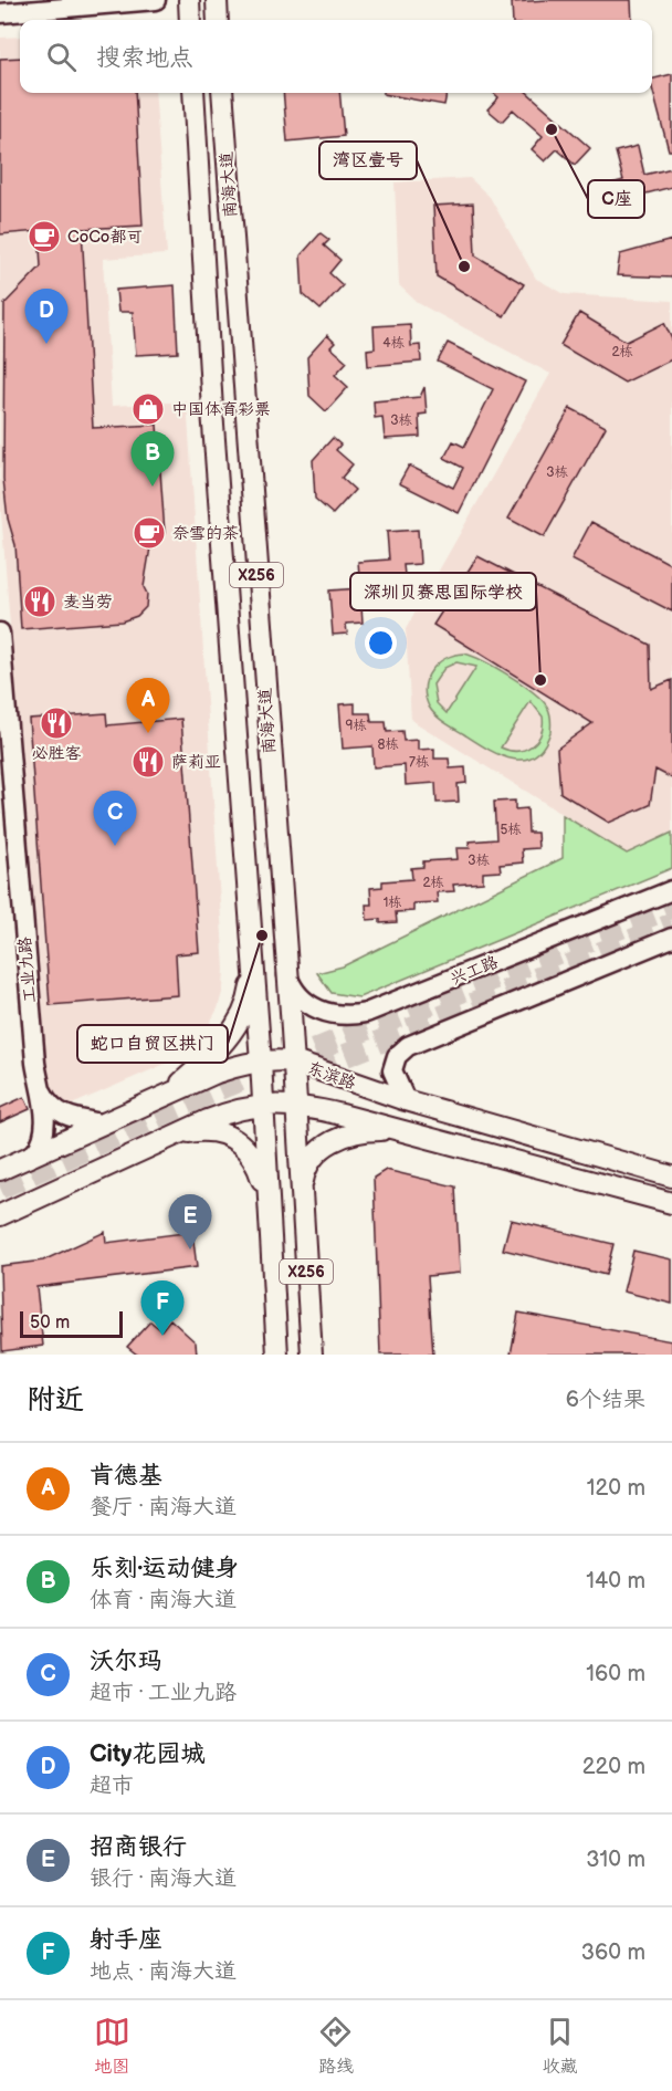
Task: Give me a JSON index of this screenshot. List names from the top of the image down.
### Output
{
  "streets": {
    "main road": ["南海大道", "X256", "东滨路"],
    "street": ["工业九路", "兴工路"]
  },
  "crossings": [
    ["南海大道", "兴工路"],
    ["南海大道", "东滨路"],
    ["工业九路", "东滨路"]
  ],
  "places": {
    "other": [
      "C座",
      "湾区壹号",
      "深圳贝赛思国际学校",
      "蛇口自贸区拱门"
    ],
    "cafe": ["CoCo都可", "奈雪的茶"],
    "shop": ["中国体育彩票"],
    "restaurant": ["麦当劳", "必胜客", "萨莉亚"]
  },
  "house_numbers": [
    "4栋",
    "2栋",
    "3栋",
    "3栋",
    "9栋",
    "8栋",
    "7栋",
    "5栋",
    "3栋",
    "2栋",
    "1栋"
  ],
  "scale_bar": "50 m",
  "page": {
    "search": "搜索地点",
    "pins": [
      "D",
      "B",
      "A",
      "C",
      "E",
      "F"
    ],
    "scale": "50 m",
    "heading": ["附近", "6个结果"],
    "list": [
      {
        "mark": "A",
        "name": "肯德基",
        "note": "餐厅 · 南海大道",
        "value": "120 m"
      },
      {
        "mark": "B",
        "name": "乐刻·运动健身",
        "note": "体育 · 南海大道",
        "value": "140 m"
      },
      {
        "mark": "C",
        "name": "沃尔玛",
        "note": "超市 · 工业九路",
        "value": "160 m"
      },
      {
        "mark": "D",
        "name": "City花园城",
        "note": "超市",
        "value": "220 m"
      },
      {
        "mark": "E",
        "name": "招商银行",
        "note": "银行 · 南海大道",
        "value": "310 m"
      },
      {
        "mark": "F",
        "name": "射手座",
        "note": "地点 · 南海大道",
        "value": "360 m"
      }
    ],
    "nav": ["地图", "路线", "收藏"]
  }
}
